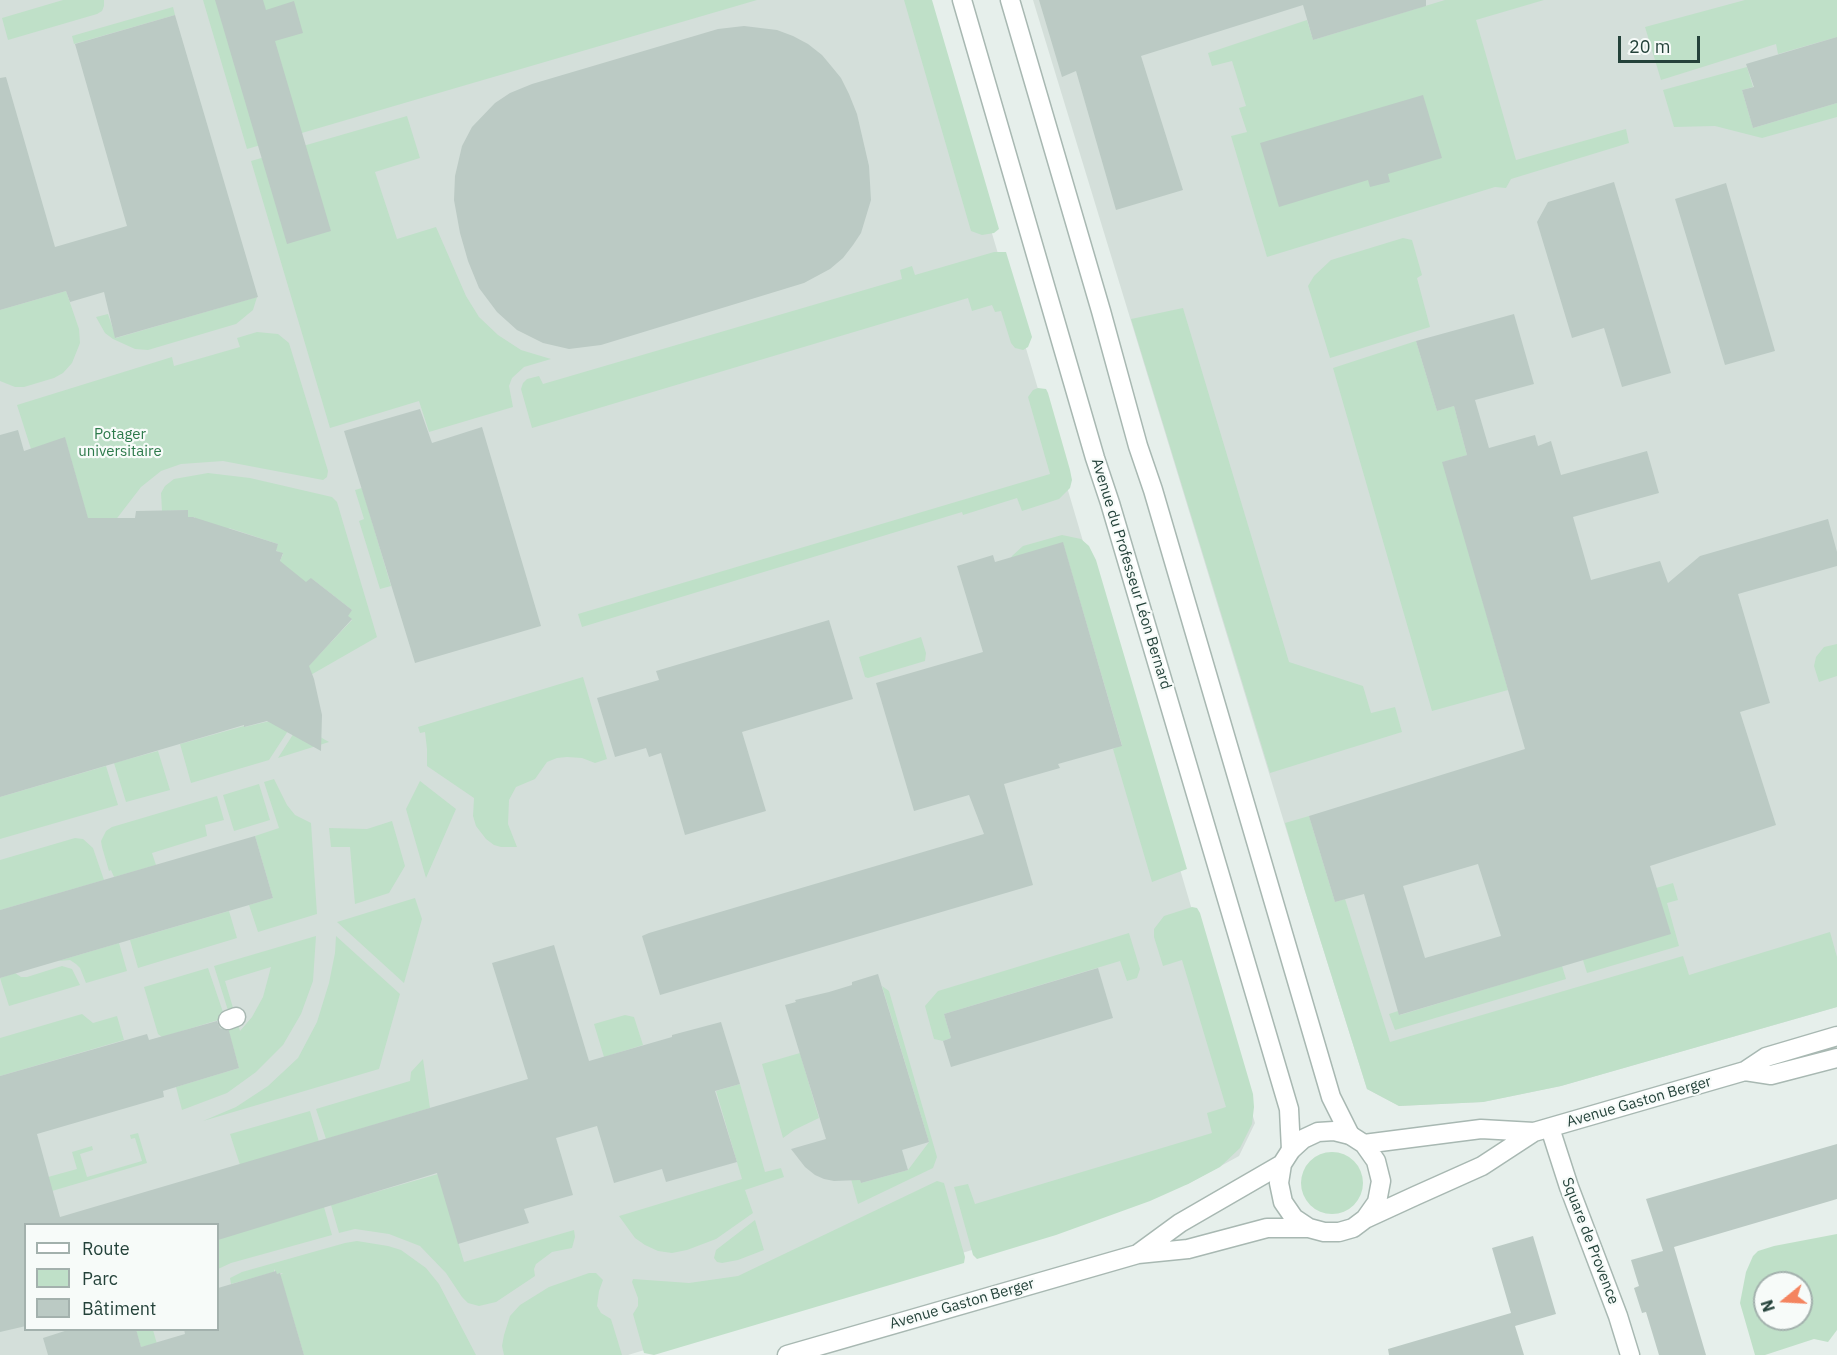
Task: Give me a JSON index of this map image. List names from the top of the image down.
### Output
{
  "streets": {
    "street": ["Avenue du Professeur Léon Bernard", "Avenue Gaston Berger", "Square de Provence"]
  },
  "crossings": [
    ["Avenue du Professeur Léon Bernard", "Avenue Gaston Berger"],
    ["Avenue Gaston Berger", "Square de Provence"]
  ],
  "parks": ["Potager universitaire"],
  "legend": ["Route", "Parc", "Bâtiment"],
  "scale_bar": "20 m",
  "north": "left"
}
